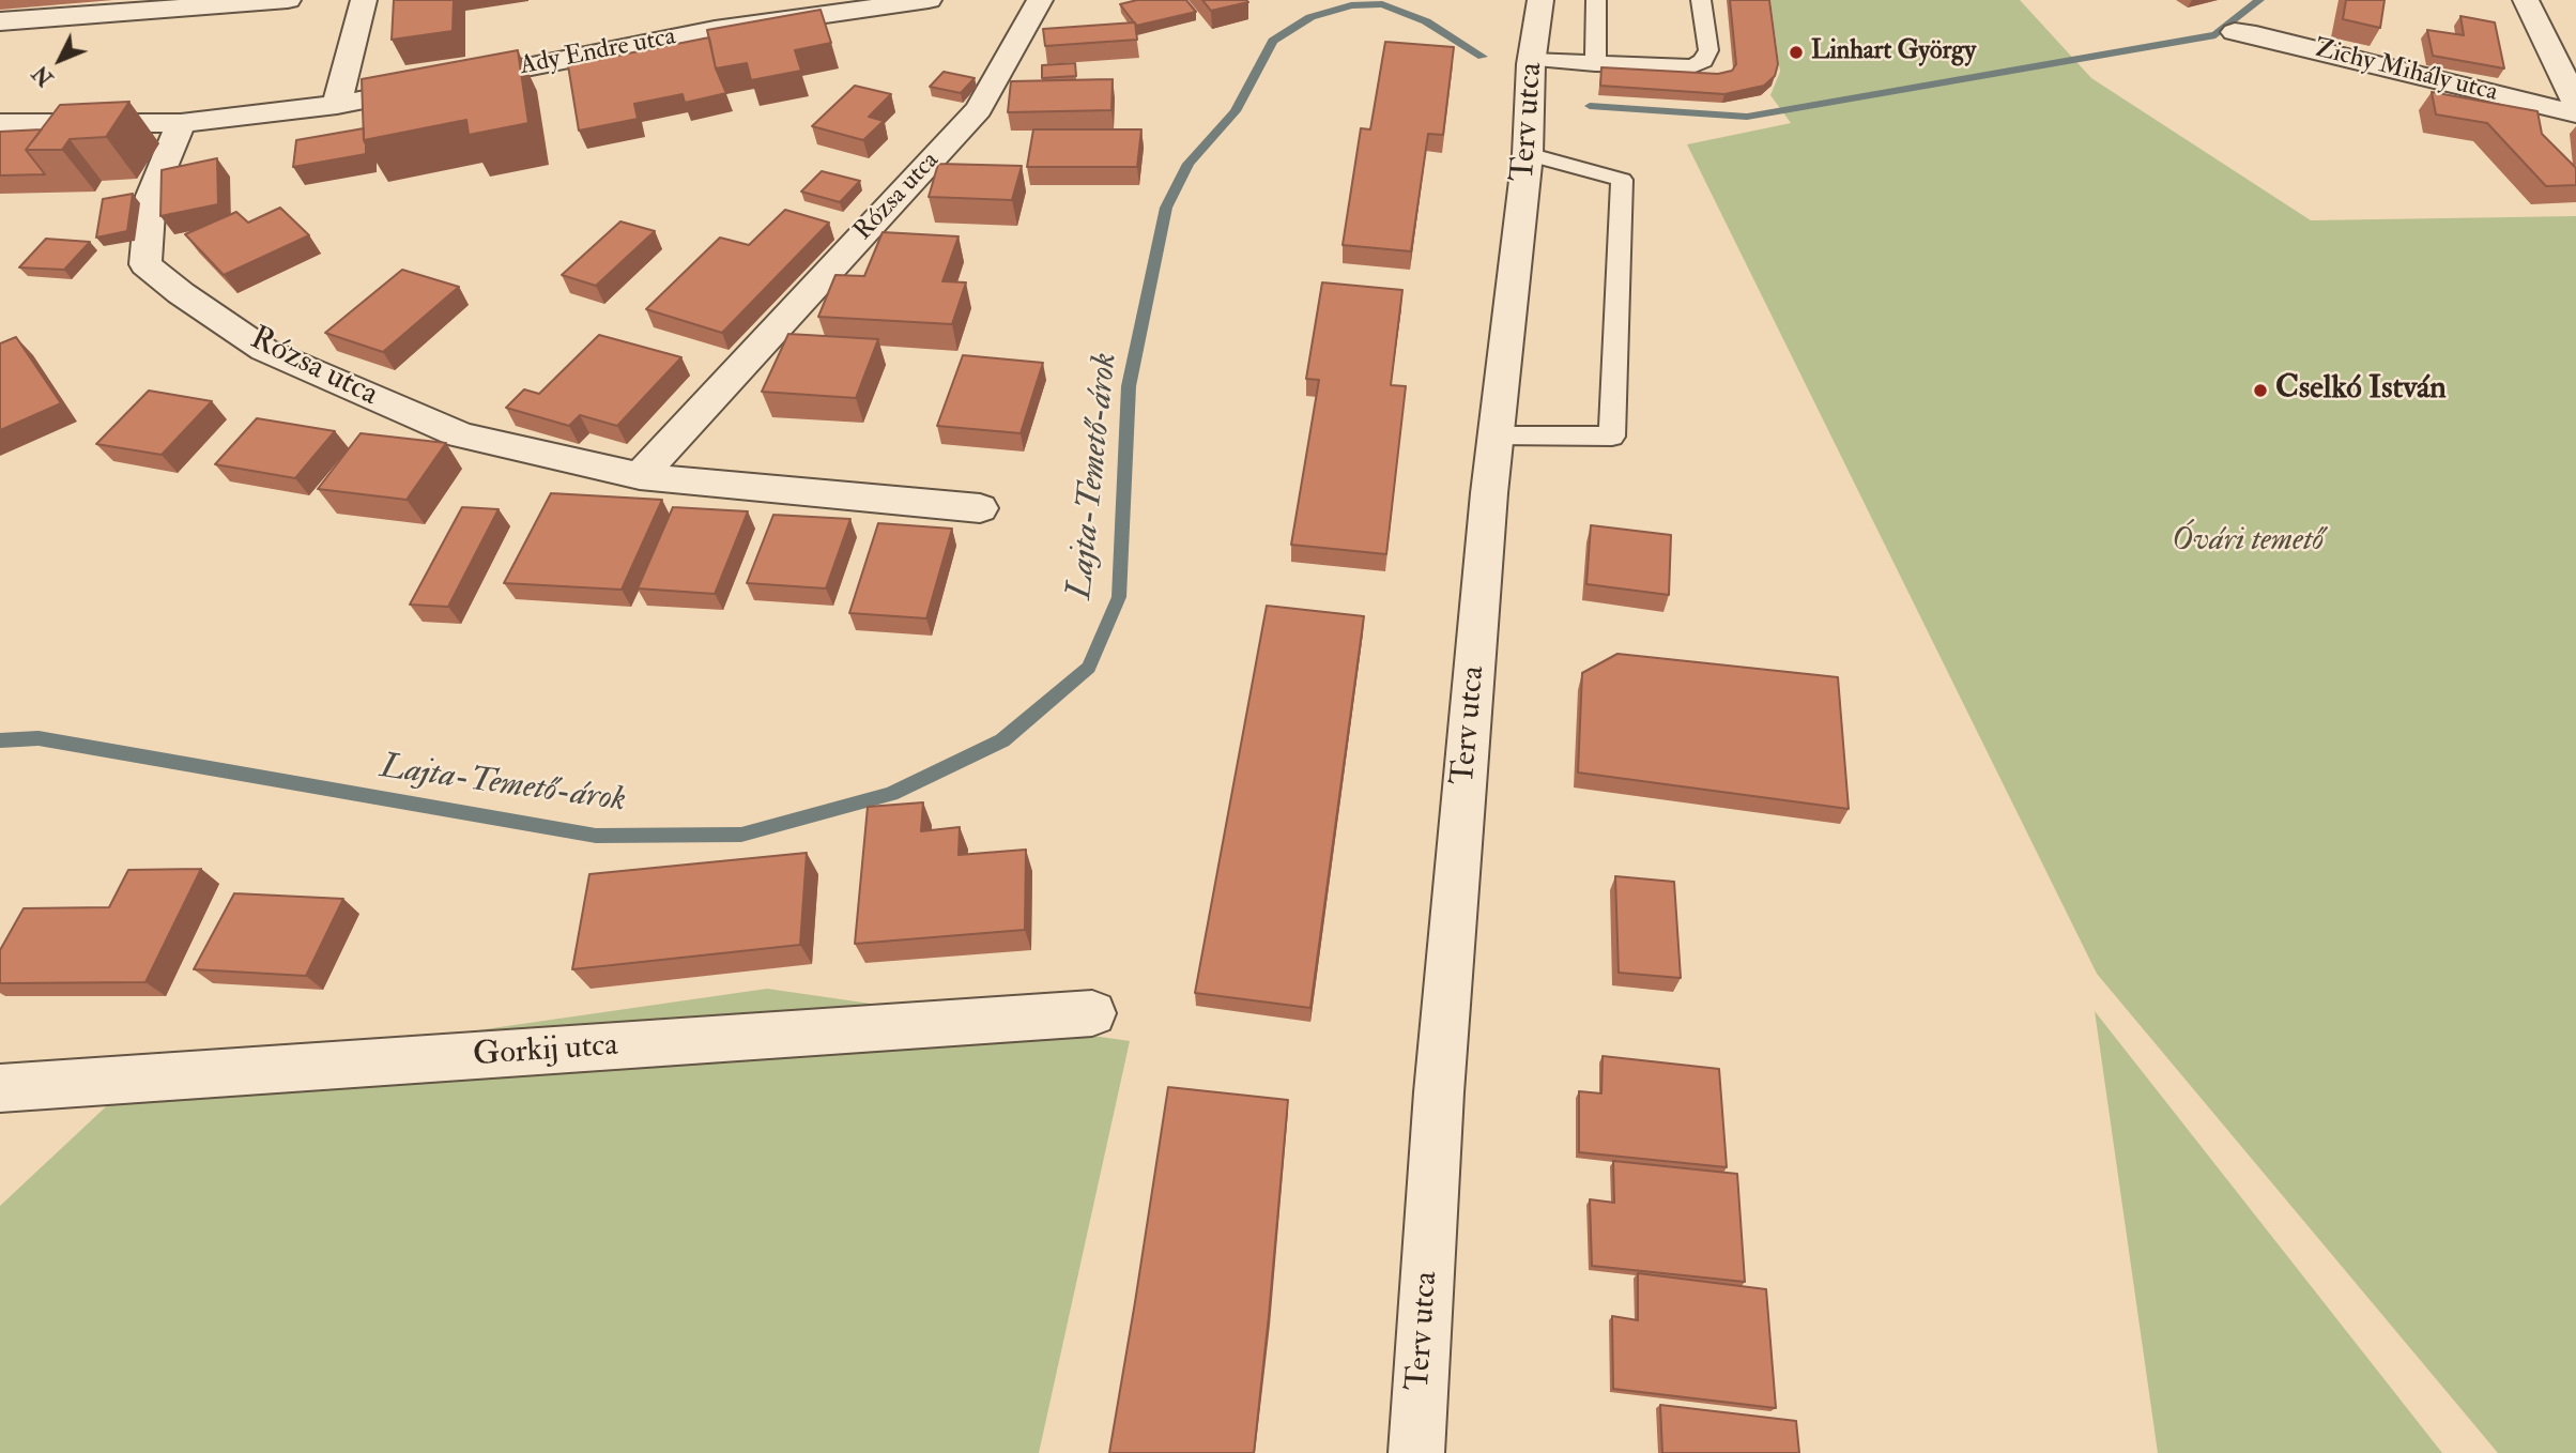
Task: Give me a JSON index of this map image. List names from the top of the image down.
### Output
{
  "streets": {
    "street": [
      "Ady Endre utca",
      "Zichy Mihály utca",
      "Terv utca",
      "Rózsa utca",
      "Gorkij utca"
    ]
  },
  "crossings": [
    ["Ady Endre utca", "Rózsa utca"]
  ],
  "water": ["Lajta-Temető-árok"],
  "parks": ["Óvári temető"],
  "places": ["Linhart György", "Cselkó István"],
  "north": "bottom left"
}
